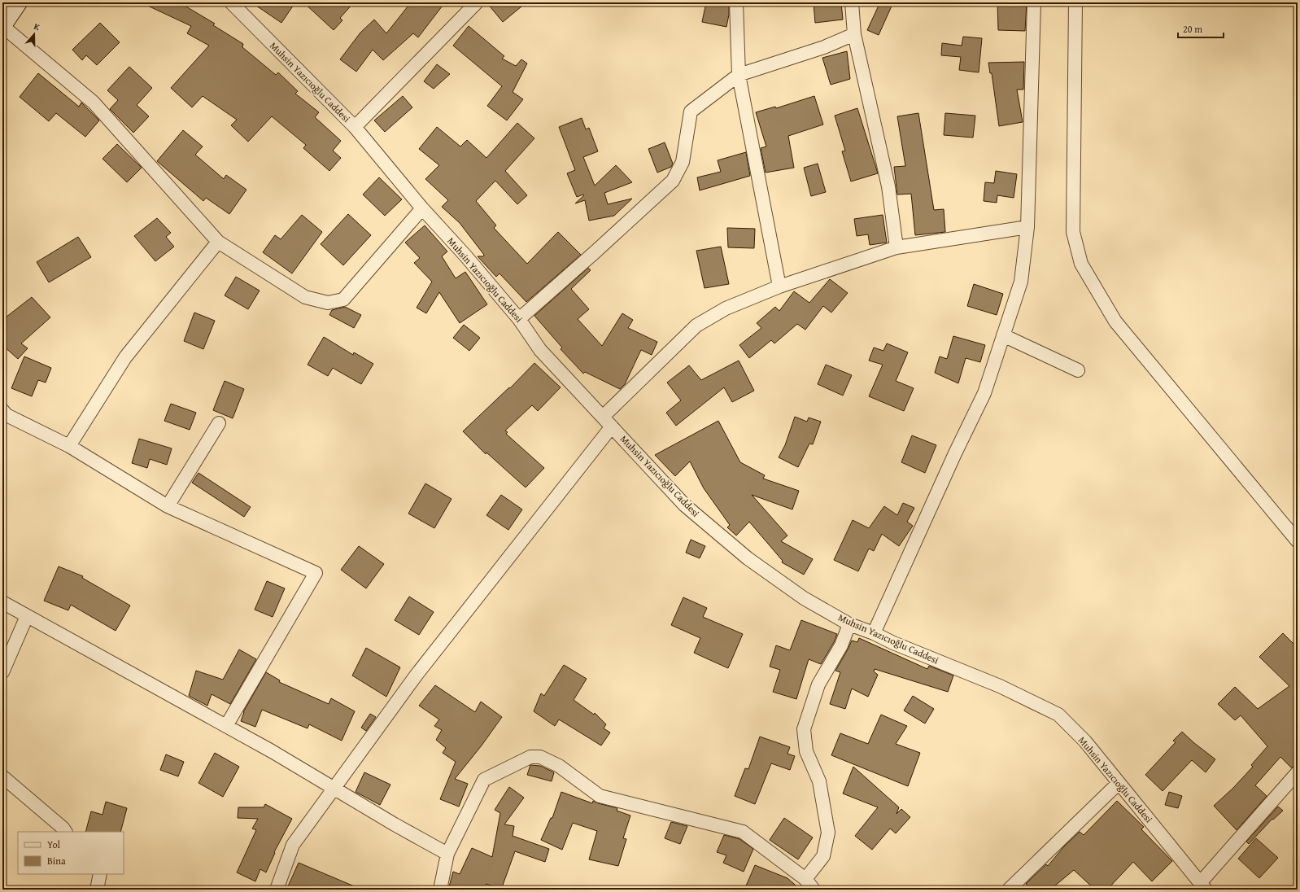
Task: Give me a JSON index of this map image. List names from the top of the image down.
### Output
{
  "streets": {
    "street": ["Muhsin Yazıcıoğlu Caddesi"]
  },
  "legend": ["Yol", "Bina"],
  "scale_bar": "20 m",
  "north": "top"
}
